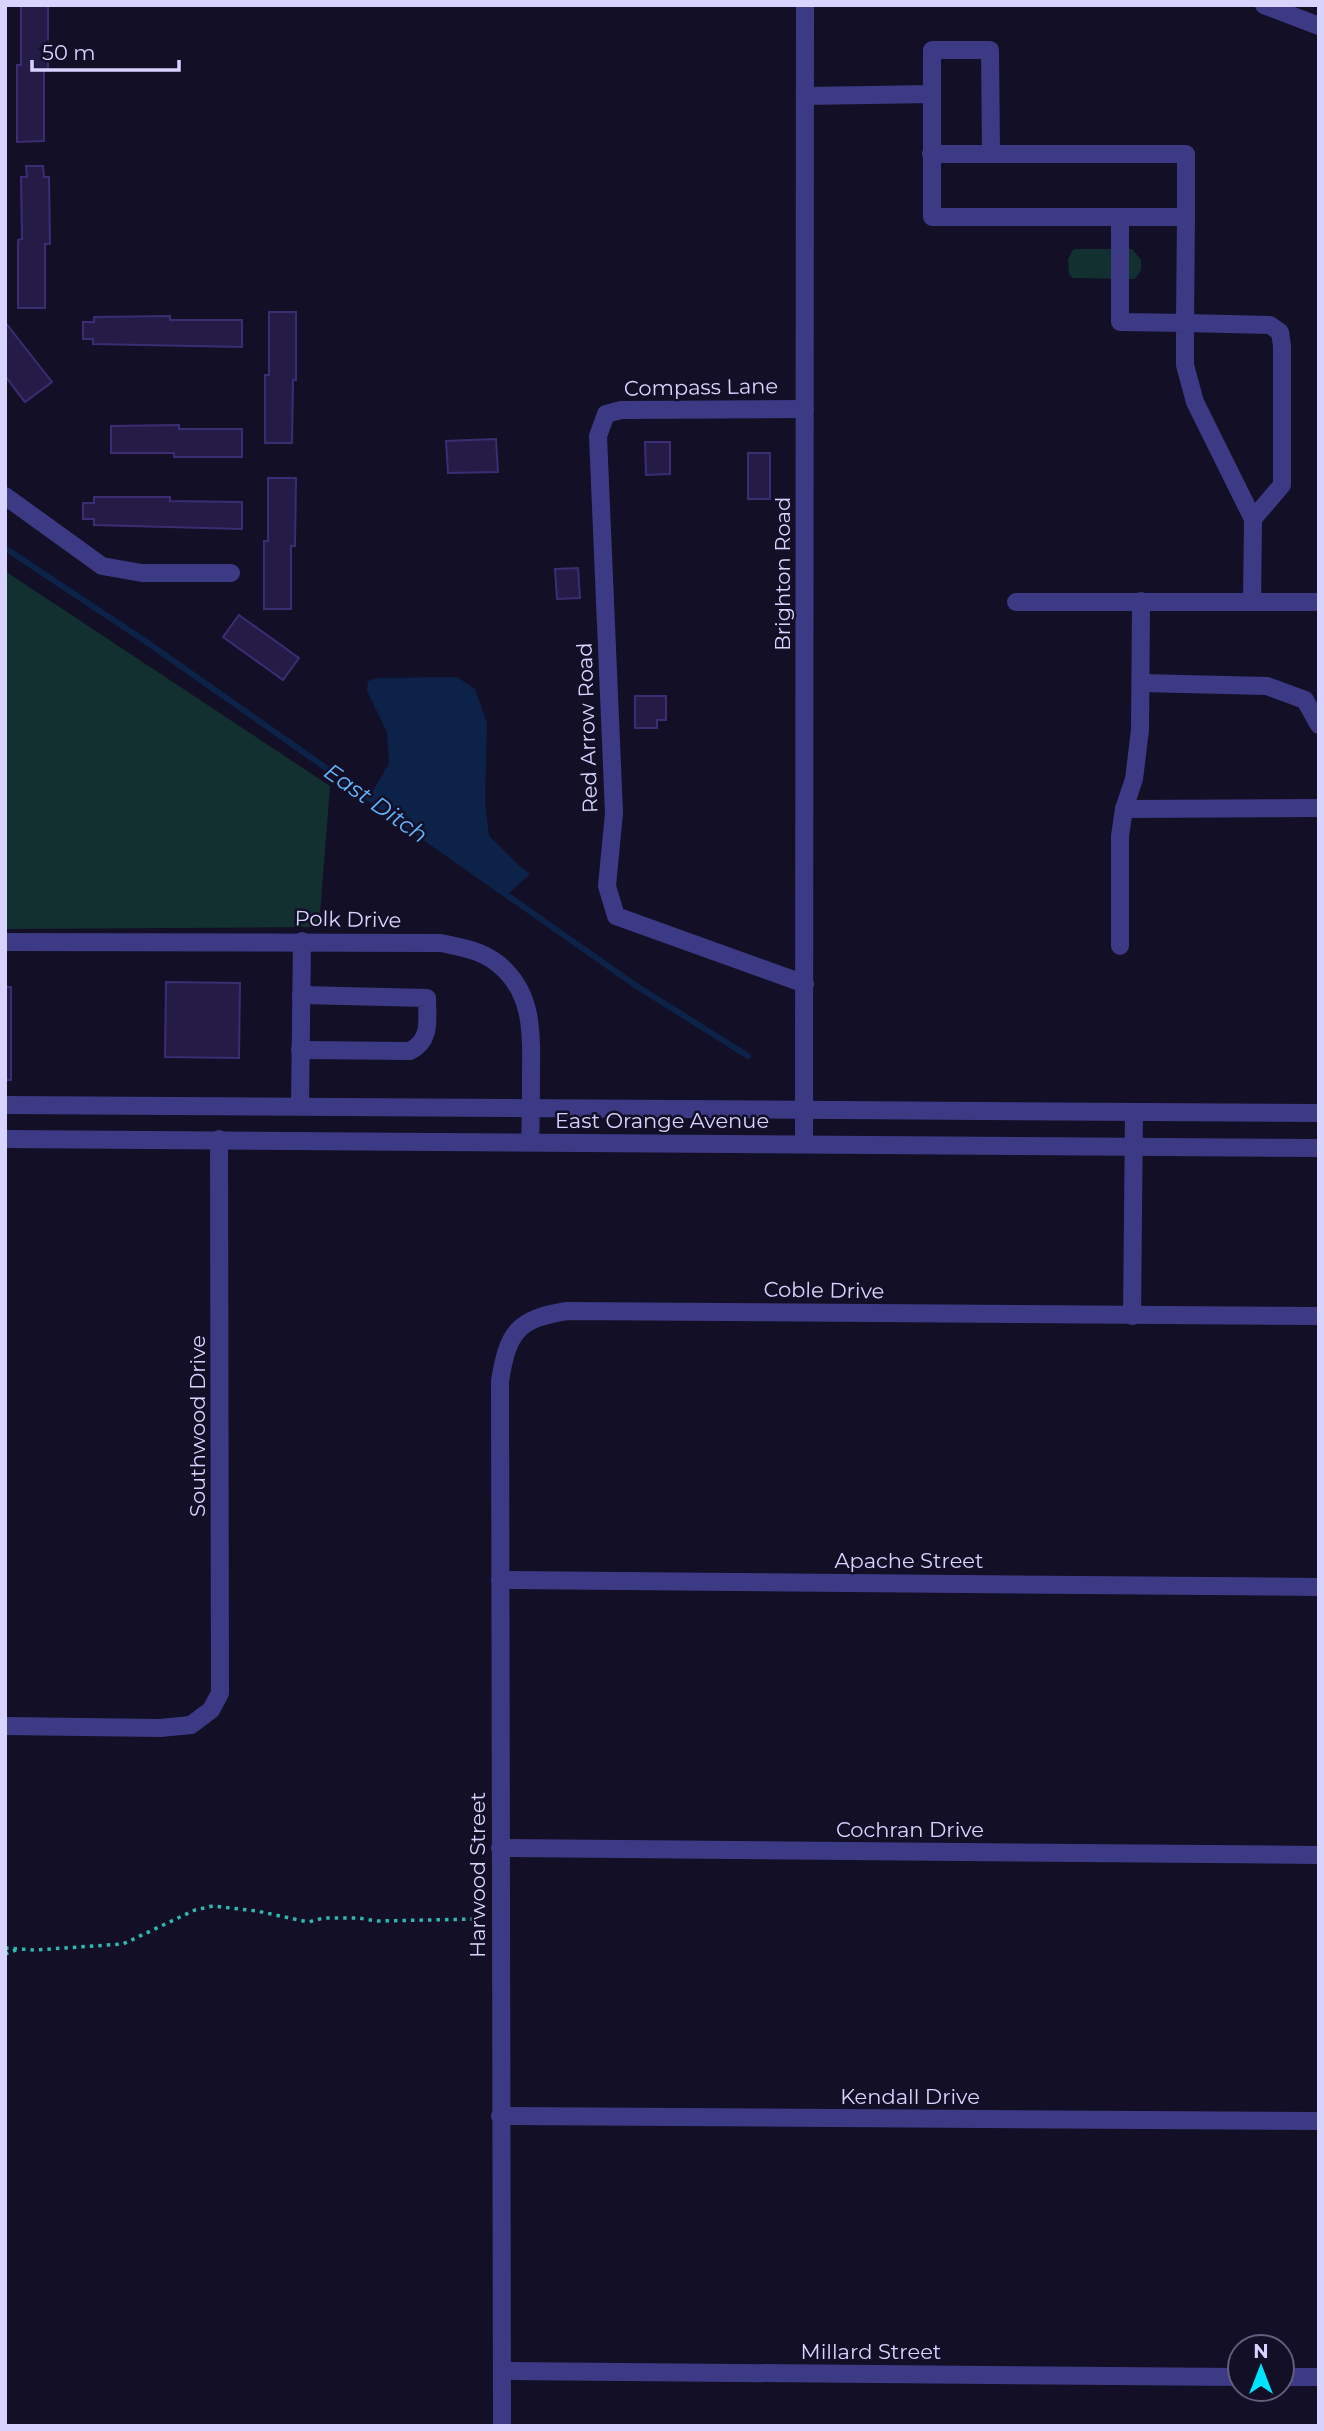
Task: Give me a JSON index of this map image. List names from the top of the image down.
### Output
{
  "streets": {
    "street": [
      "Compass Lane",
      "Brighton Road",
      "Red Arrow Road",
      "Polk Drive",
      "East Orange Avenue",
      "Coble Drive",
      "Southwood Drive",
      "Apache Street",
      "Cochran Drive",
      "Harwood Street",
      "Kendall Drive",
      "Millard Street"
    ]
  },
  "crossings": [
    ["Compass Lane", "Brighton Road"],
    ["Compass Lane", "Red Arrow Road"],
    ["Brighton Road", "Red Arrow Road"],
    ["Brighton Road", "East Orange Avenue"],
    ["Polk Drive", "East Orange Avenue"],
    ["East Orange Avenue", "Southwood Drive"],
    ["Coble Drive", "Harwood Street"],
    ["Apache Street", "Harwood Street"],
    ["Cochran Drive", "Harwood Street"],
    ["Harwood Street", "Kendall Drive"],
    ["Harwood Street", "Millard Street"]
  ],
  "water": ["East Ditch"],
  "scale_bar": "50 m",
  "north": "top"
}
